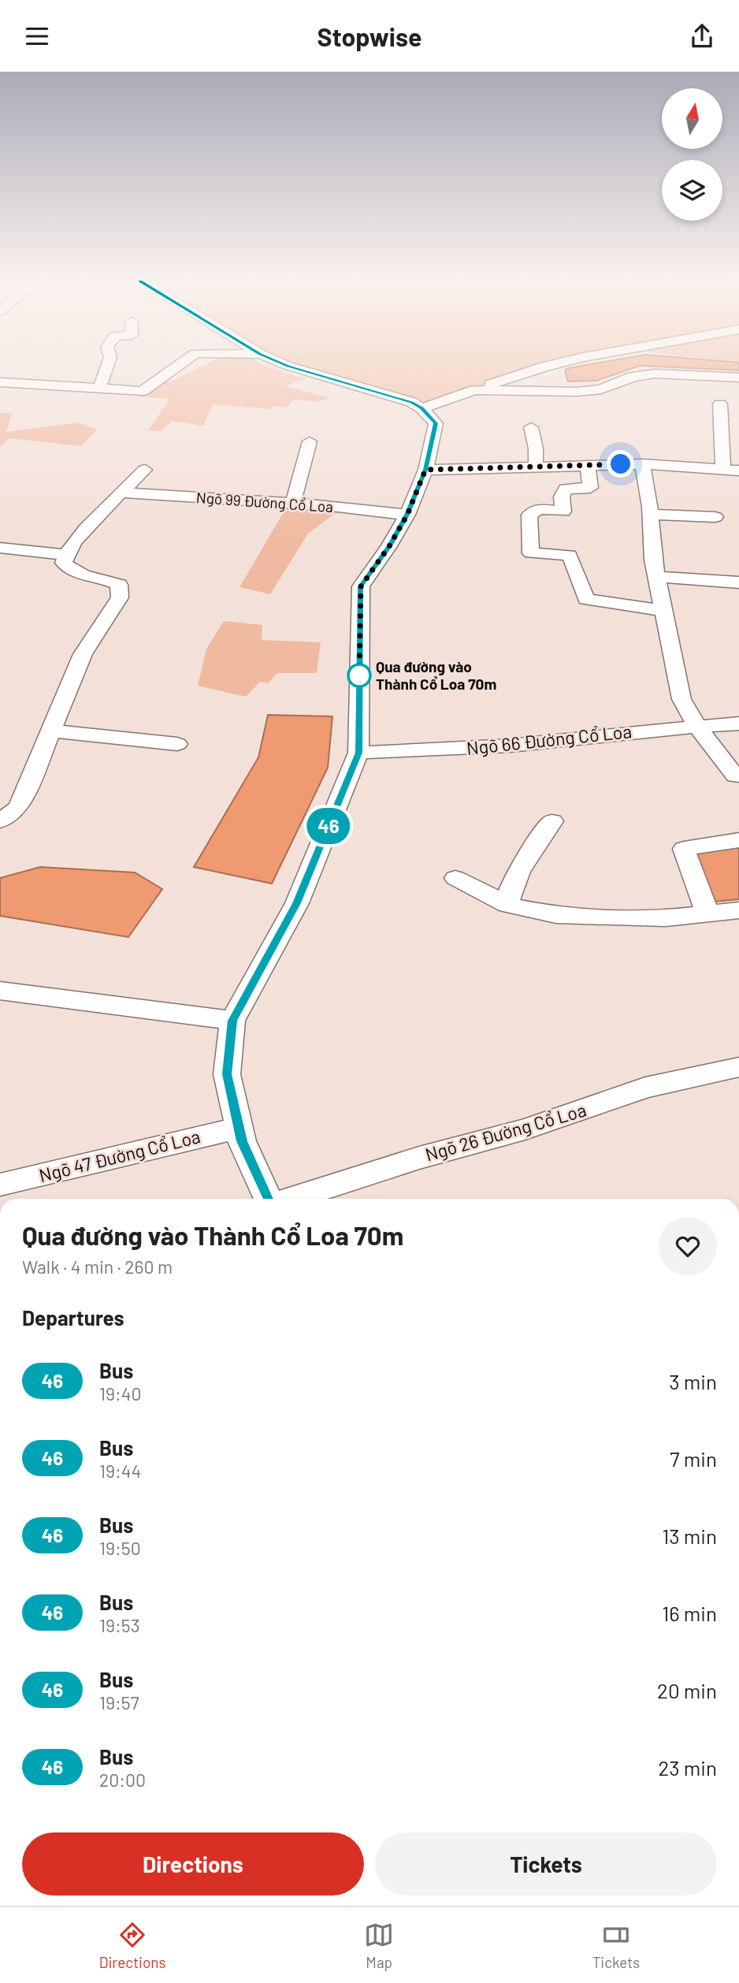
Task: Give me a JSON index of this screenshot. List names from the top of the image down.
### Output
{
  "streets": {
    "street": [
      "Ngõ 99 Đường Cổ Loa",
      "Ngõ 66 Đường Cổ Loa",
      "Ngõ 26 Đường Cổ Loa",
      "Ngõ 47 Đường Cổ Loa"
    ]
  },
  "places": ["Qua đường vào Thành Cổ Loa 70m"],
  "lines": ["bus line 46"],
  "north": "top",
  "page": {
    "header": "Stopwise",
    "on_map": "46",
    "heading": [
      ["Qua đường vào Thành Cổ Loa 70m", "Walk · 4 min · 260 m"],
      "Departures"
    ],
    "list": [
      {
        "mark": "46",
        "name": "Bus",
        "note": "19:40",
        "value": "3 min"
      },
      {
        "mark": "46",
        "name": "Bus",
        "note": "19:44",
        "value": "7 min"
      },
      {
        "mark": "46",
        "name": "Bus",
        "note": "19:50",
        "value": "13 min"
      },
      {
        "mark": "46",
        "name": "Bus",
        "note": "19:53",
        "value": "16 min"
      },
      {
        "mark": "46",
        "name": "Bus",
        "note": "19:57",
        "value": "20 min"
      },
      {
        "mark": "46",
        "name": "Bus",
        "note": "20:00",
        "value": "23 min"
      }
    ],
    "buttons": ["Directions", "Tickets"],
    "tabs": ["Directions", "Map", "Tickets"]
  }
}
